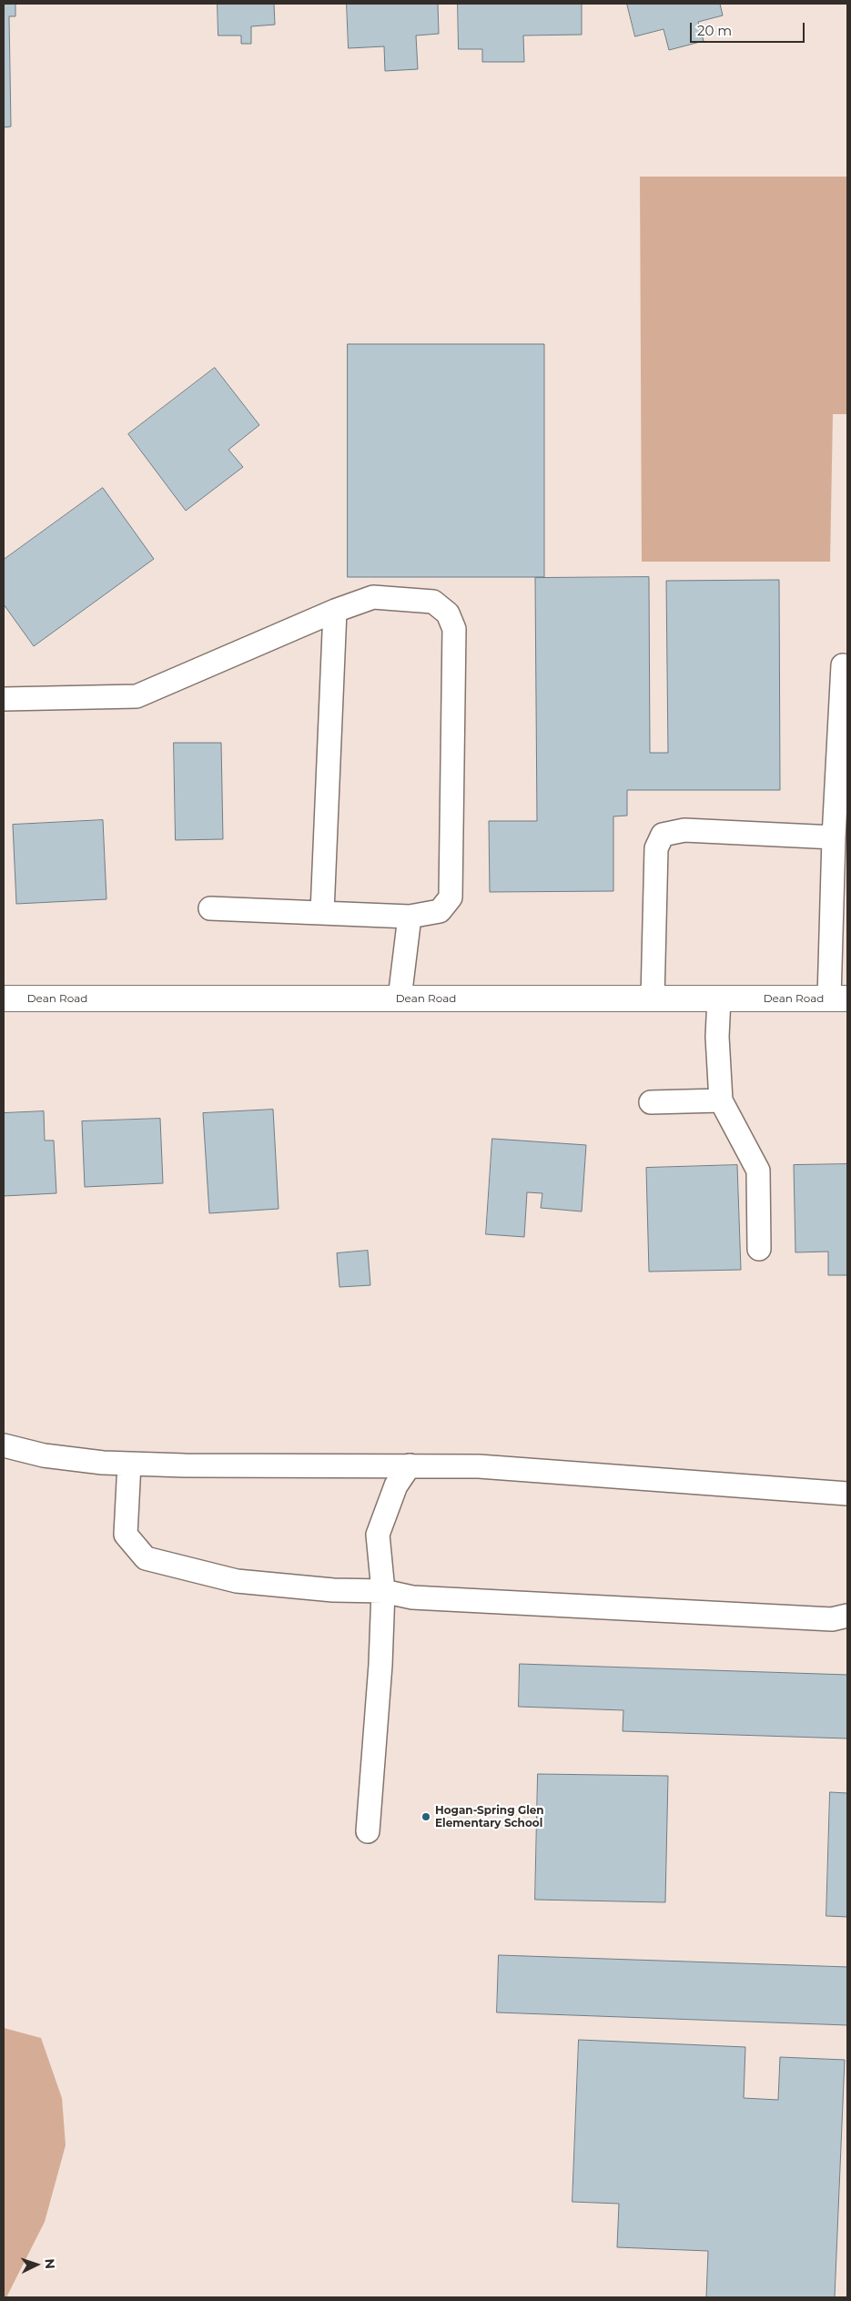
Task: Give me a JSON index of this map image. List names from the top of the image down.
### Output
{
  "streets": {
    "main road": ["Dean Road"]
  },
  "places": ["Hogan-Spring Glen Elementary School"],
  "scale_bar": "20 m",
  "north": "right"
}
